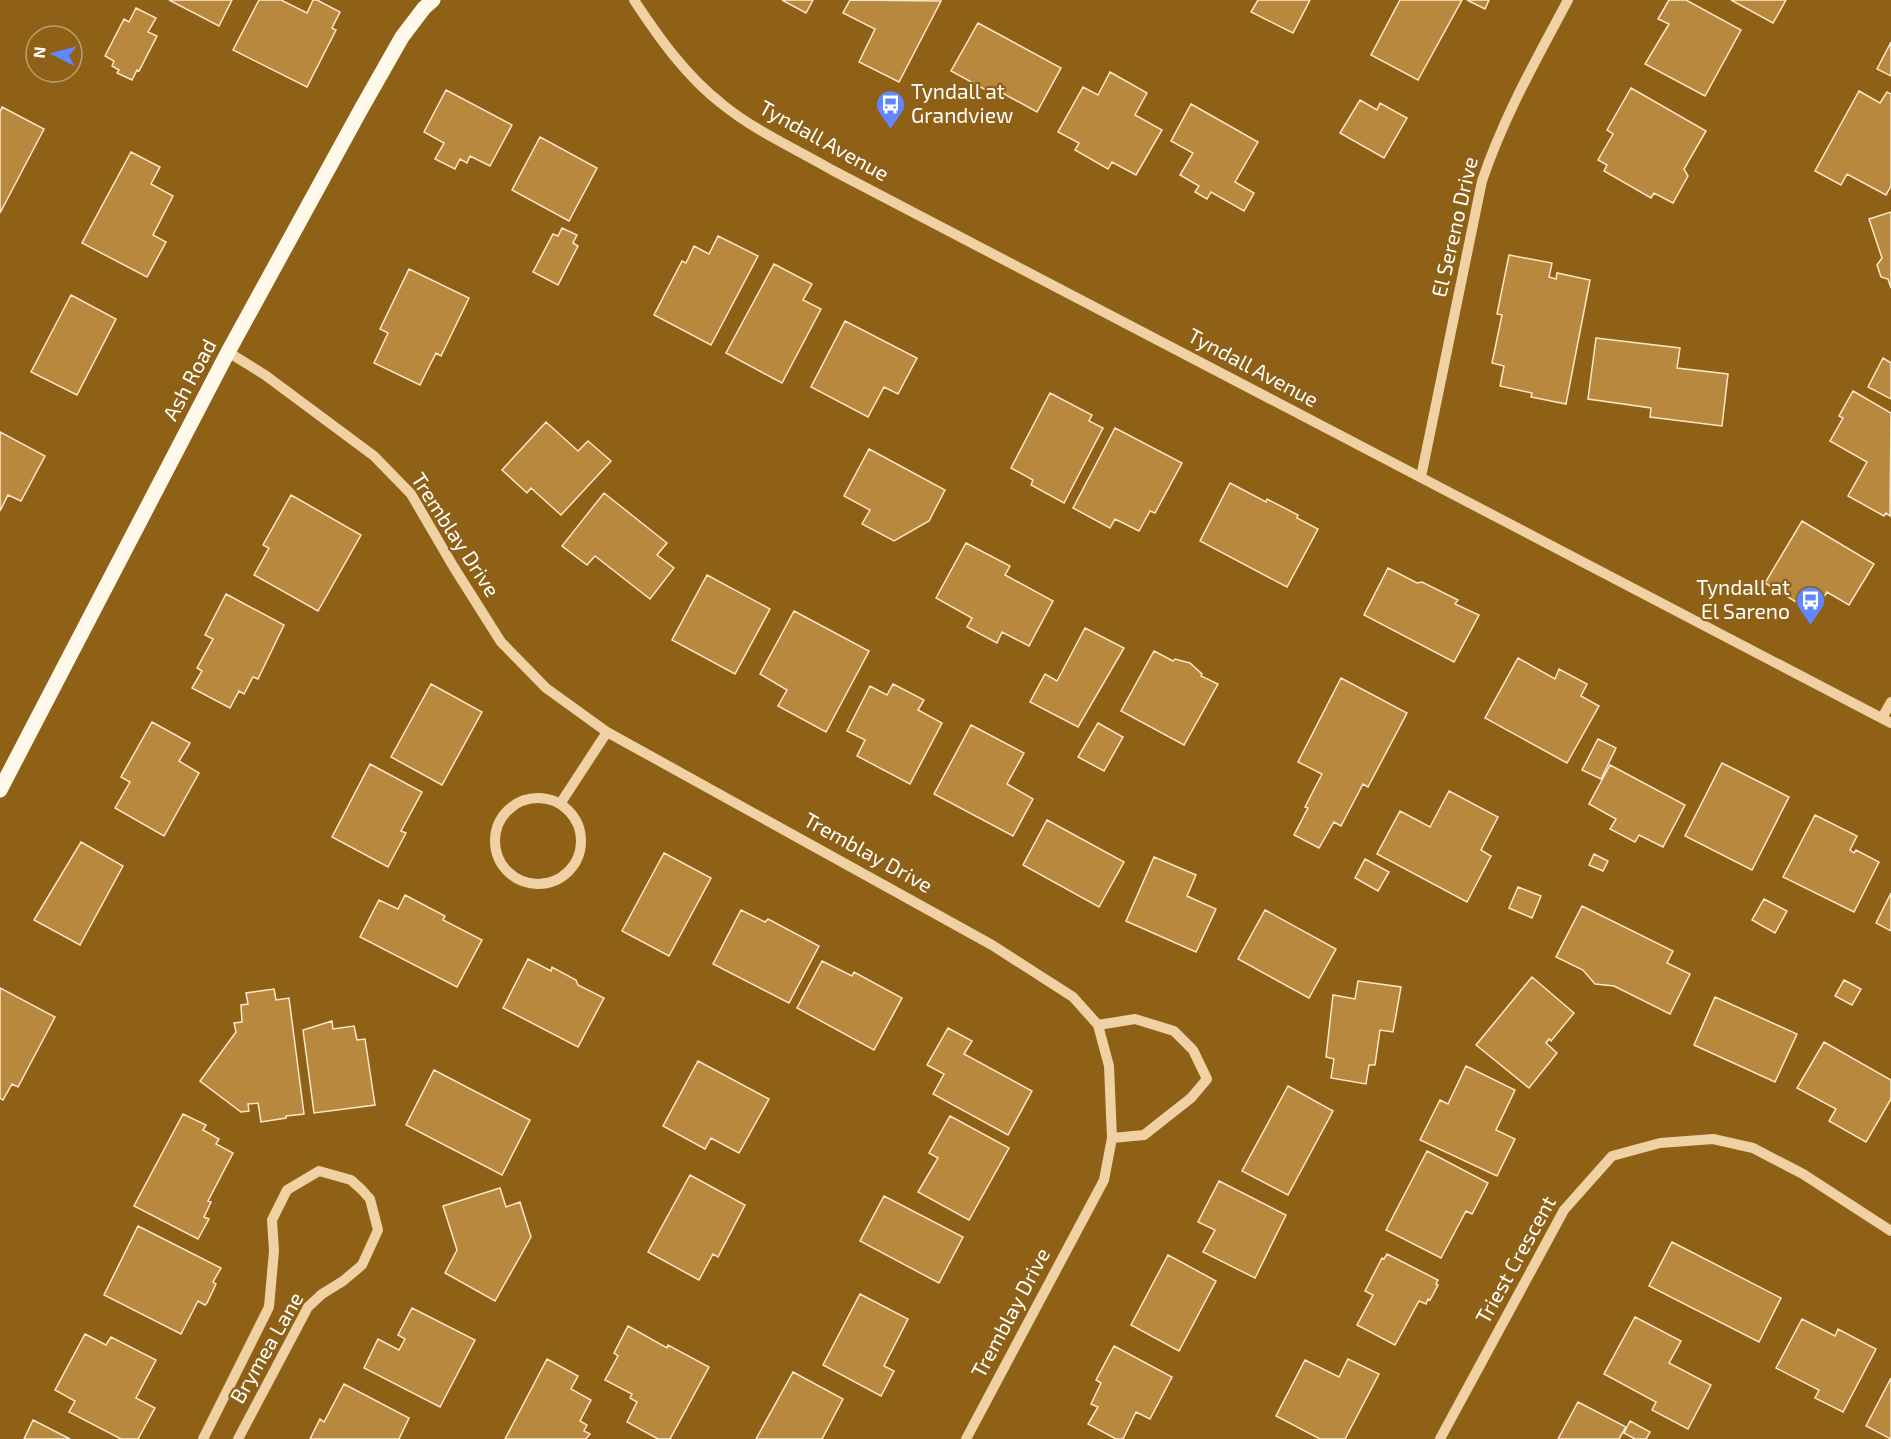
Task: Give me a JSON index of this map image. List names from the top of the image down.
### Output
{
  "streets": {
    "main road": ["Ash Road"],
    "street": [
      "Tyndall Avenue",
      "El Sereno Drive",
      "Tremblay Drive",
      "Triest Crescent",
      "Brymea Lane"
    ]
  },
  "crossings": [
    ["Tyndall Avenue", "El Sereno Drive"],
    ["Ash Road", "Tremblay Drive"]
  ],
  "places": {
    "bus stop": ["Tyndall at Grandview", "Tyndall at El Sareno"]
  },
  "north": "left"
}
